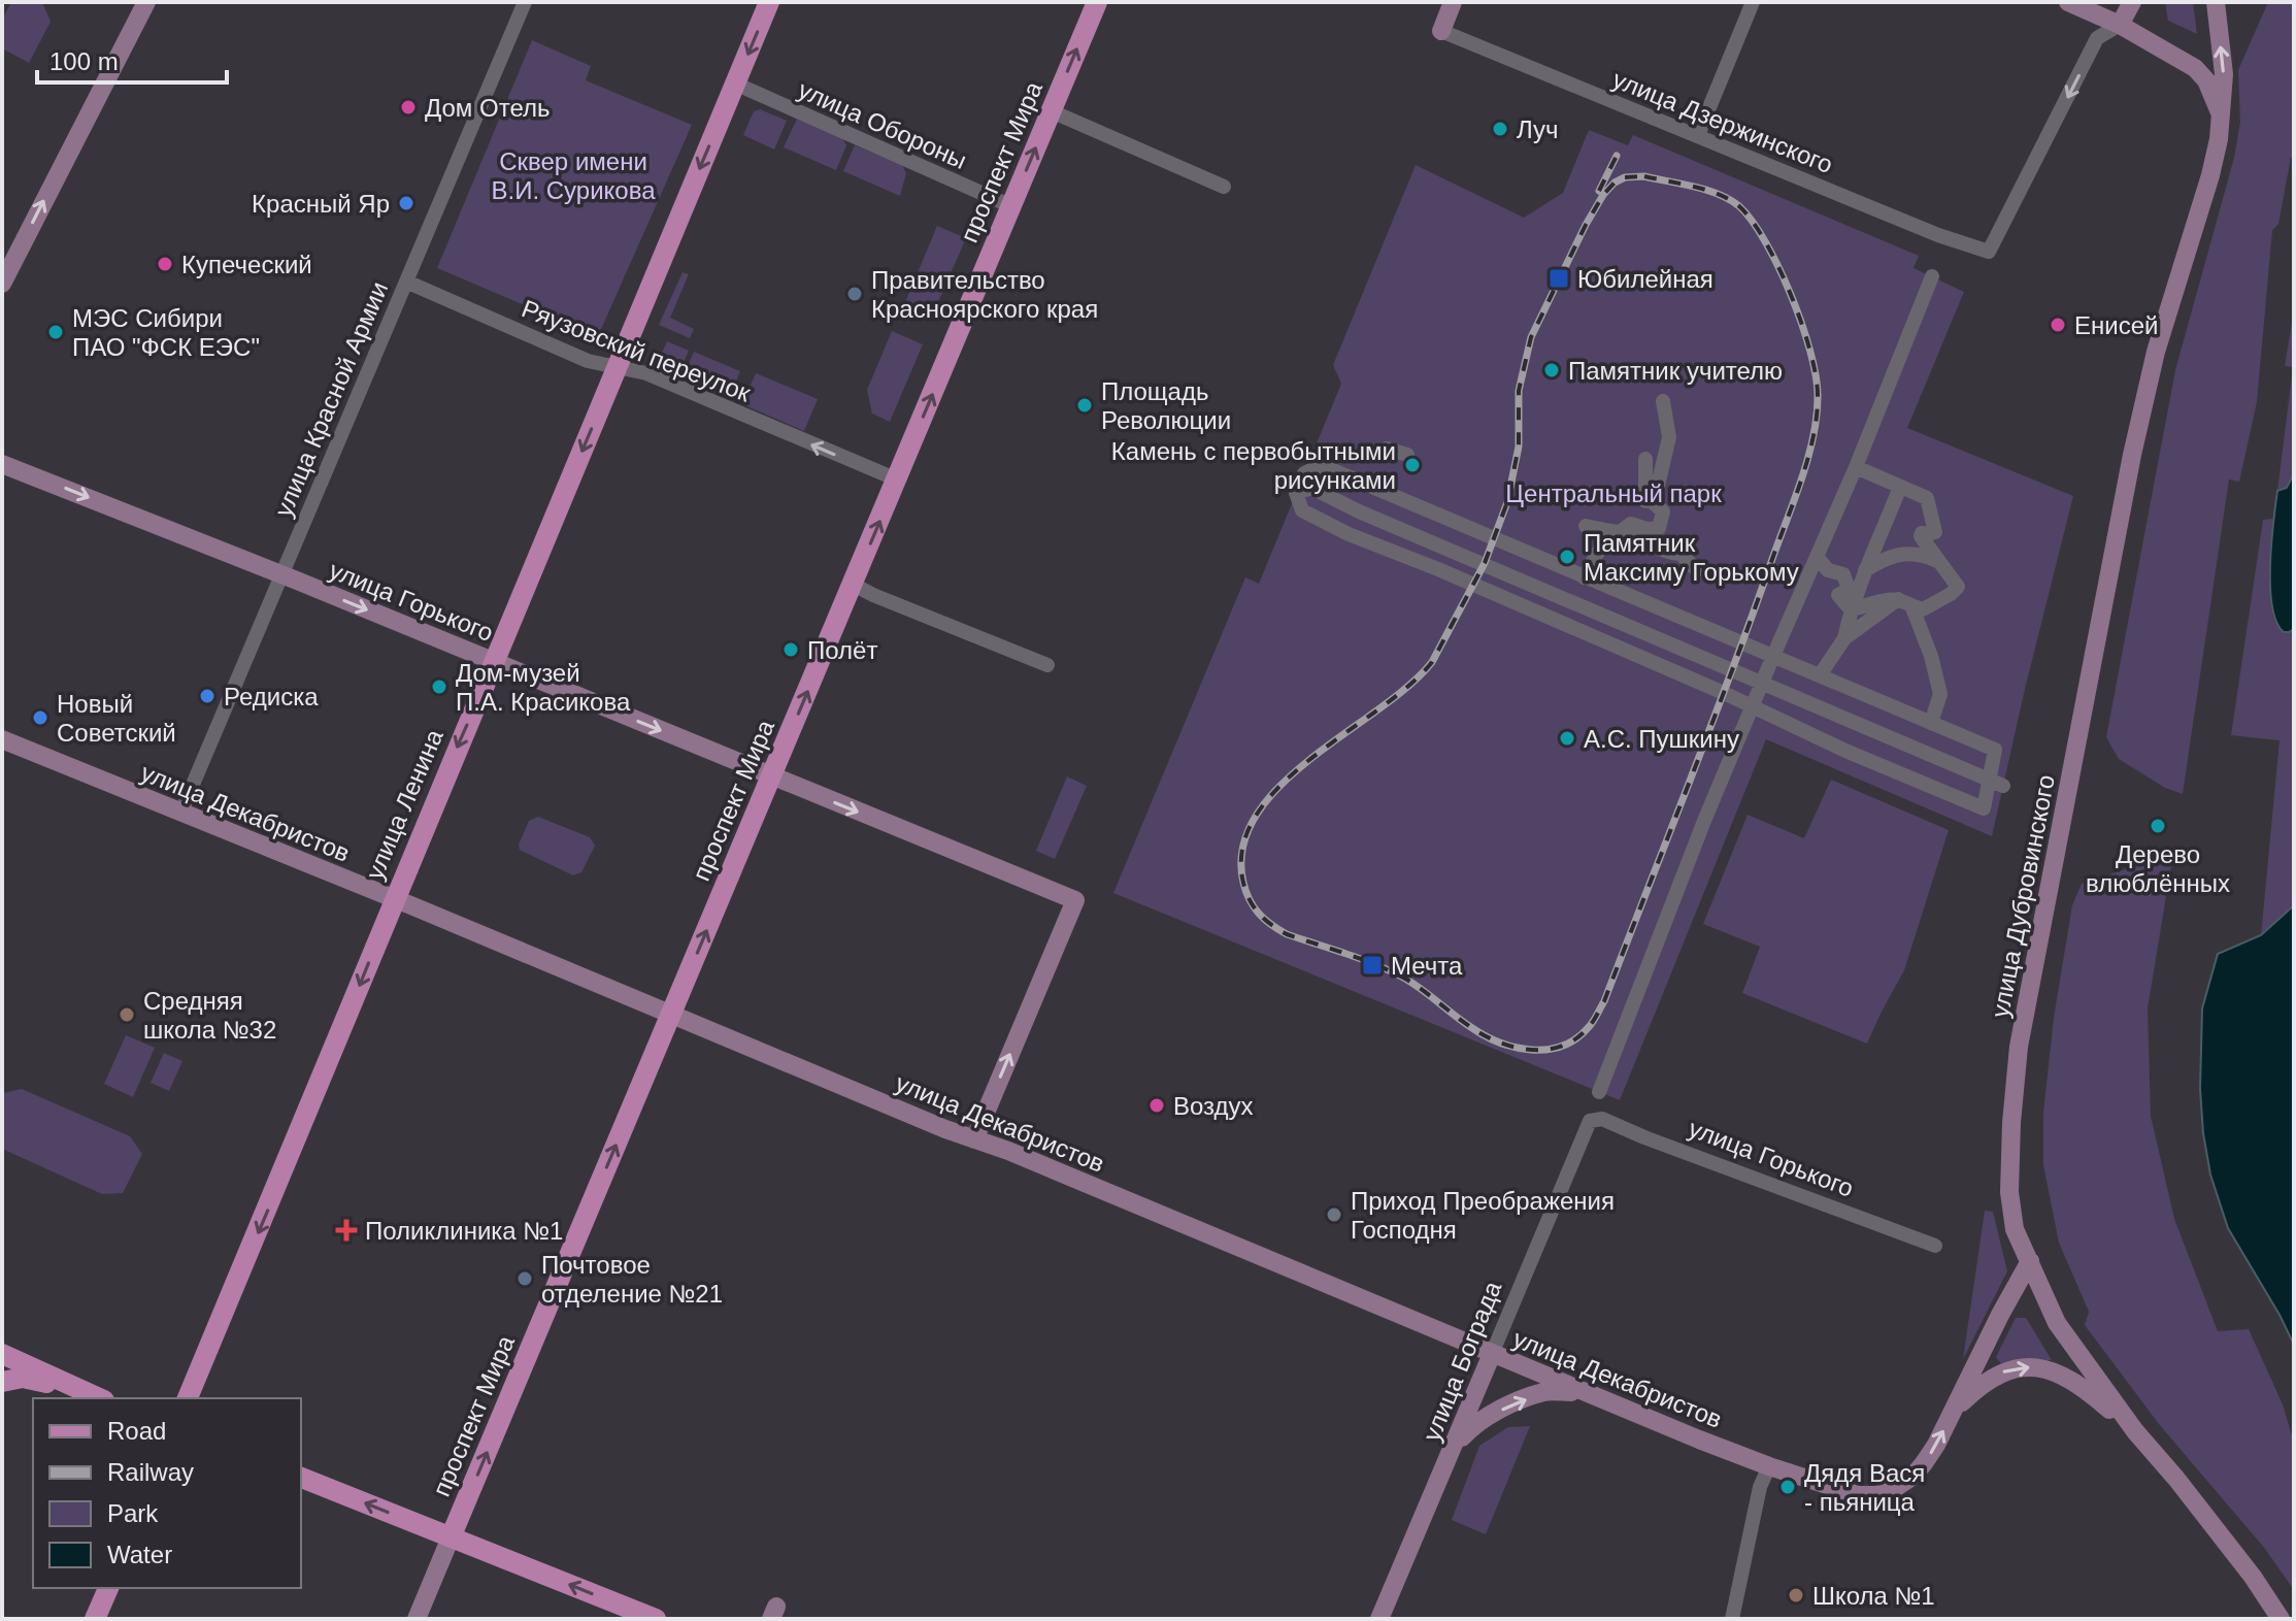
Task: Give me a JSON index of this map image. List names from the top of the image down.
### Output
{
  "streets": {
    "main road": [
      "проспект Мира",
      "улица Горького",
      "улица Ленина",
      "улица Декабристов",
      "улица Дубровинского",
      "улица Бограда"
    ],
    "street": [
      "улица Дзержинского",
      "улица Обороны",
      "Ряузовский переулок",
      "улица Красной Армии"
    ]
  },
  "crossings": [
    ["улица Обороны", "проспект Мира"],
    ["улица Обороны", "улица Ленина"],
    ["проспект Мира", "Ряузовский переулок"],
    ["проспект Мира", "улица Горького"],
    ["проспект Мира", "улица Декабристов"],
    ["Ряузовский переулок", "улица Красной Армии"],
    ["Ряузовский переулок", "улица Ленина"],
    ["улица Красной Армии", "улица Горького"],
    ["улица Красной Армии", "улица Декабристов"],
    ["улица Горького", "улица Ленина"],
    ["улица Горького", "улица Декабристов"],
    ["улица Горького", "улица Бограда"],
    ["улица Ленина", "улица Декабристов"],
    ["улица Декабристов", "улица Дубровинского"],
    ["улица Декабристов", "улица Бограда"]
  ],
  "one_way": [
    "проспект Мира",
    "Ряузовский переулок",
    "улица Горького",
    "улица Ленина"
  ],
  "parks": ["Сквер имени В.И. Сурикова", "Центральный парк"],
  "places": {
    "other": [
      "Дом Отель",
      "Луч",
      "Красный Яр",
      "Купеческий",
      "Правительство Красноярского края",
      "Енисей",
      "МЭС Сибири ПАО \"ФСК ЕЭС\"",
      "Памятник учителю",
      "Площадь Революции",
      "Камень с первобытными рисунками",
      "Памятник Максиму Горькому",
      "Полёт",
      "Дом-музей П.А. Красикова",
      "Редиска",
      "Новый Советский",
      "А.С. Пушкину",
      "Дерево влюблённых",
      "Средняя школа №32",
      "Воздух",
      "Приход Преображения Господня",
      "Почтовое отделение №21",
      "Дядя Вася - пьяница",
      "Школа №1"
    ],
    "transit": ["Юбилейная", "Мечта"],
    "health": ["Поликлиника №1"]
  },
  "legend": [
    "Road",
    "Railway",
    "Park",
    "Water"
  ],
  "scale_bar": "100 m"
}
